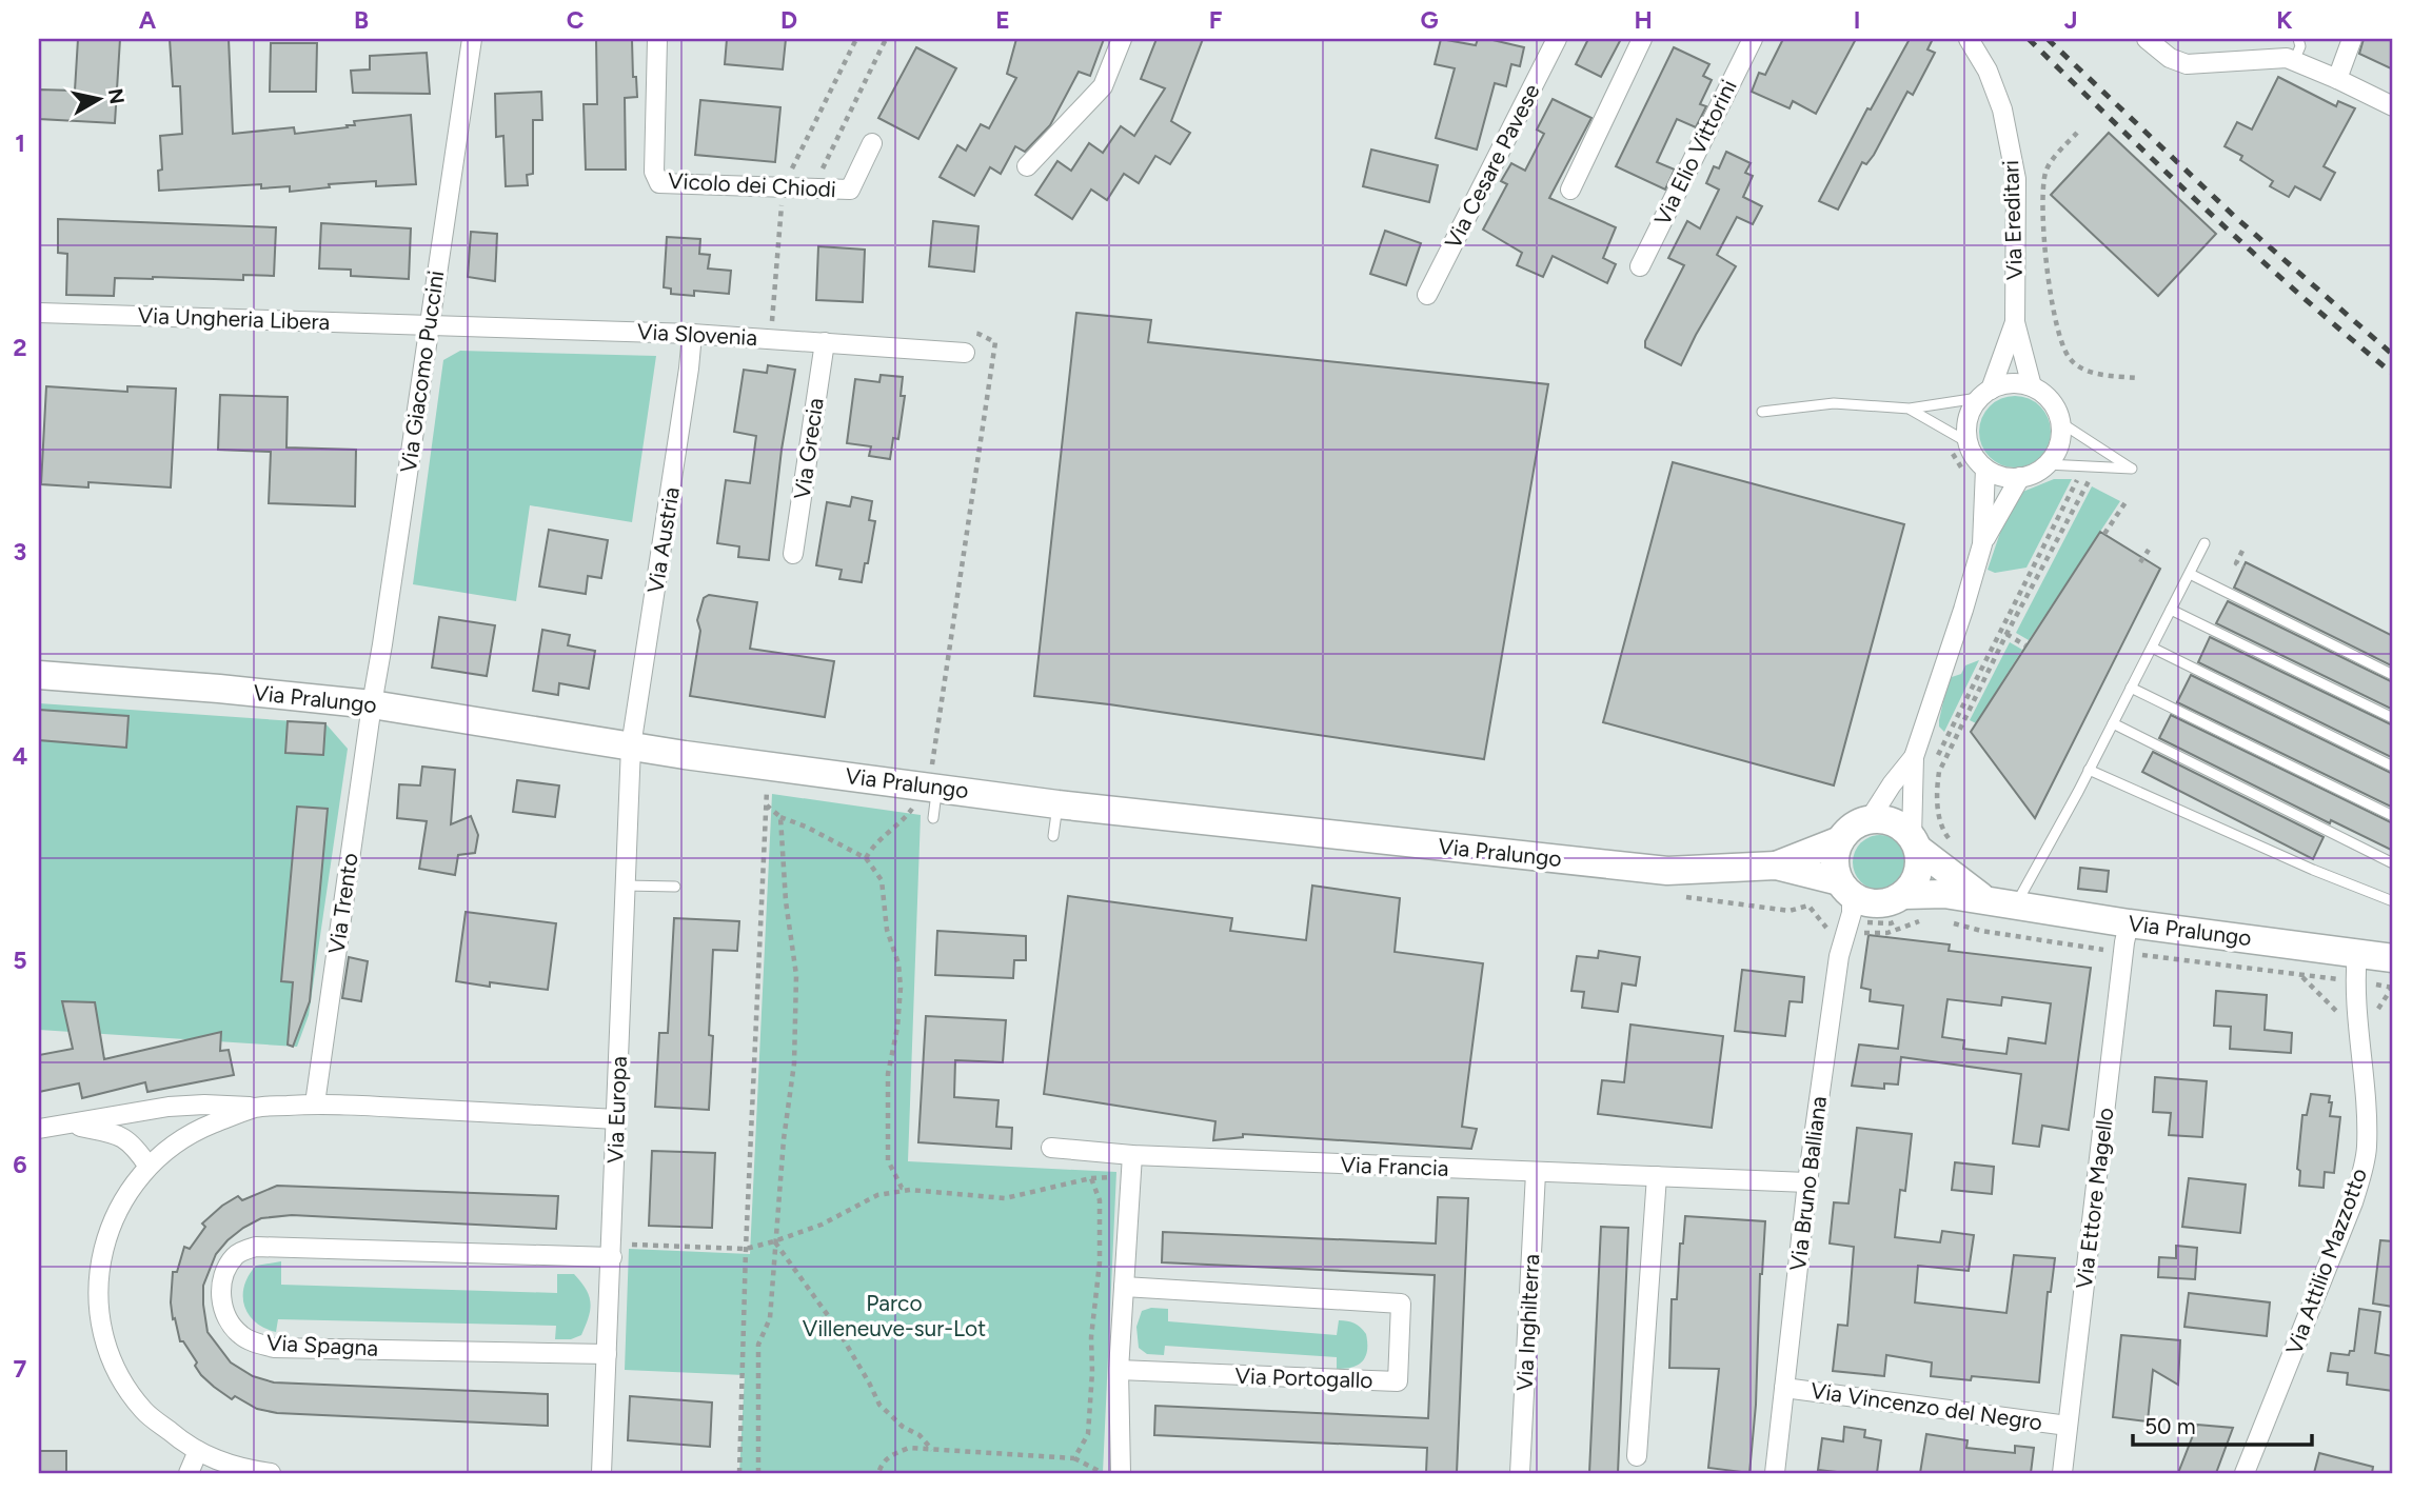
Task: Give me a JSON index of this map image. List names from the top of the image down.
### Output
{
  "streets": {
    "street": [
      "Via Elio Vittorini",
      "Via Cesare Pavese",
      "Vicolo dei Chiodi",
      "Via Ereditari",
      "Via Ungheria Libera",
      "Via Slovenia",
      "Via Giacomo Puccini",
      "Via Grecia",
      "Via Austria",
      "Via Pralungo",
      "Via Trento",
      "Via Europa",
      "Via Francia",
      "Via Bruno Balliana",
      "Via Ettore Magello",
      "Via Attilio Mazzotto",
      "Via Inghilterra",
      "Via Spagna",
      "Via Portogallo",
      "Via Vincenzo del Negro"
    ]
  },
  "crossings": [
    ["Via Ungheria Libera", "Via Slovenia"],
    ["Via Ungheria Libera", "Via Giacomo Puccini"],
    ["Via Slovenia", "Via Giacomo Puccini"],
    ["Via Slovenia", "Via Grecia"],
    ["Via Slovenia", "Via Austria"],
    ["Via Giacomo Puccini", "Via Pralungo"],
    ["Via Giacomo Puccini", "Via Trento"],
    ["Via Austria", "Via Pralungo"],
    ["Via Austria", "Via Europa"],
    ["Via Pralungo", "Via Trento"],
    ["Via Pralungo", "Via Europa"],
    ["Via Pralungo", "Via Bruno Balliana"],
    ["Via Pralungo", "Via Ettore Magello"],
    ["Via Pralungo", "Via Attilio Mazzotto"],
    ["Via Europa", "Via Spagna"],
    ["Via Francia", "Via Bruno Balliana"],
    ["Via Francia", "Via Inghilterra"],
    ["Via Bruno Balliana", "Via Vincenzo del Negro"],
    ["Via Ettore Magello", "Via Vincenzo del Negro"]
  ],
  "parks": ["Parco Villeneuve-sur-Lot"],
  "scale_bar": "50 m",
  "north": "right",
  "grid": {
    "columns": [
      "A",
      "B",
      "C",
      "D",
      "E",
      "F",
      "G",
      "H",
      "I",
      "J",
      "K"
    ],
    "rows": [
      "1",
      "2",
      "3",
      "4",
      "5",
      "6",
      "7"
    ]
  }
}
